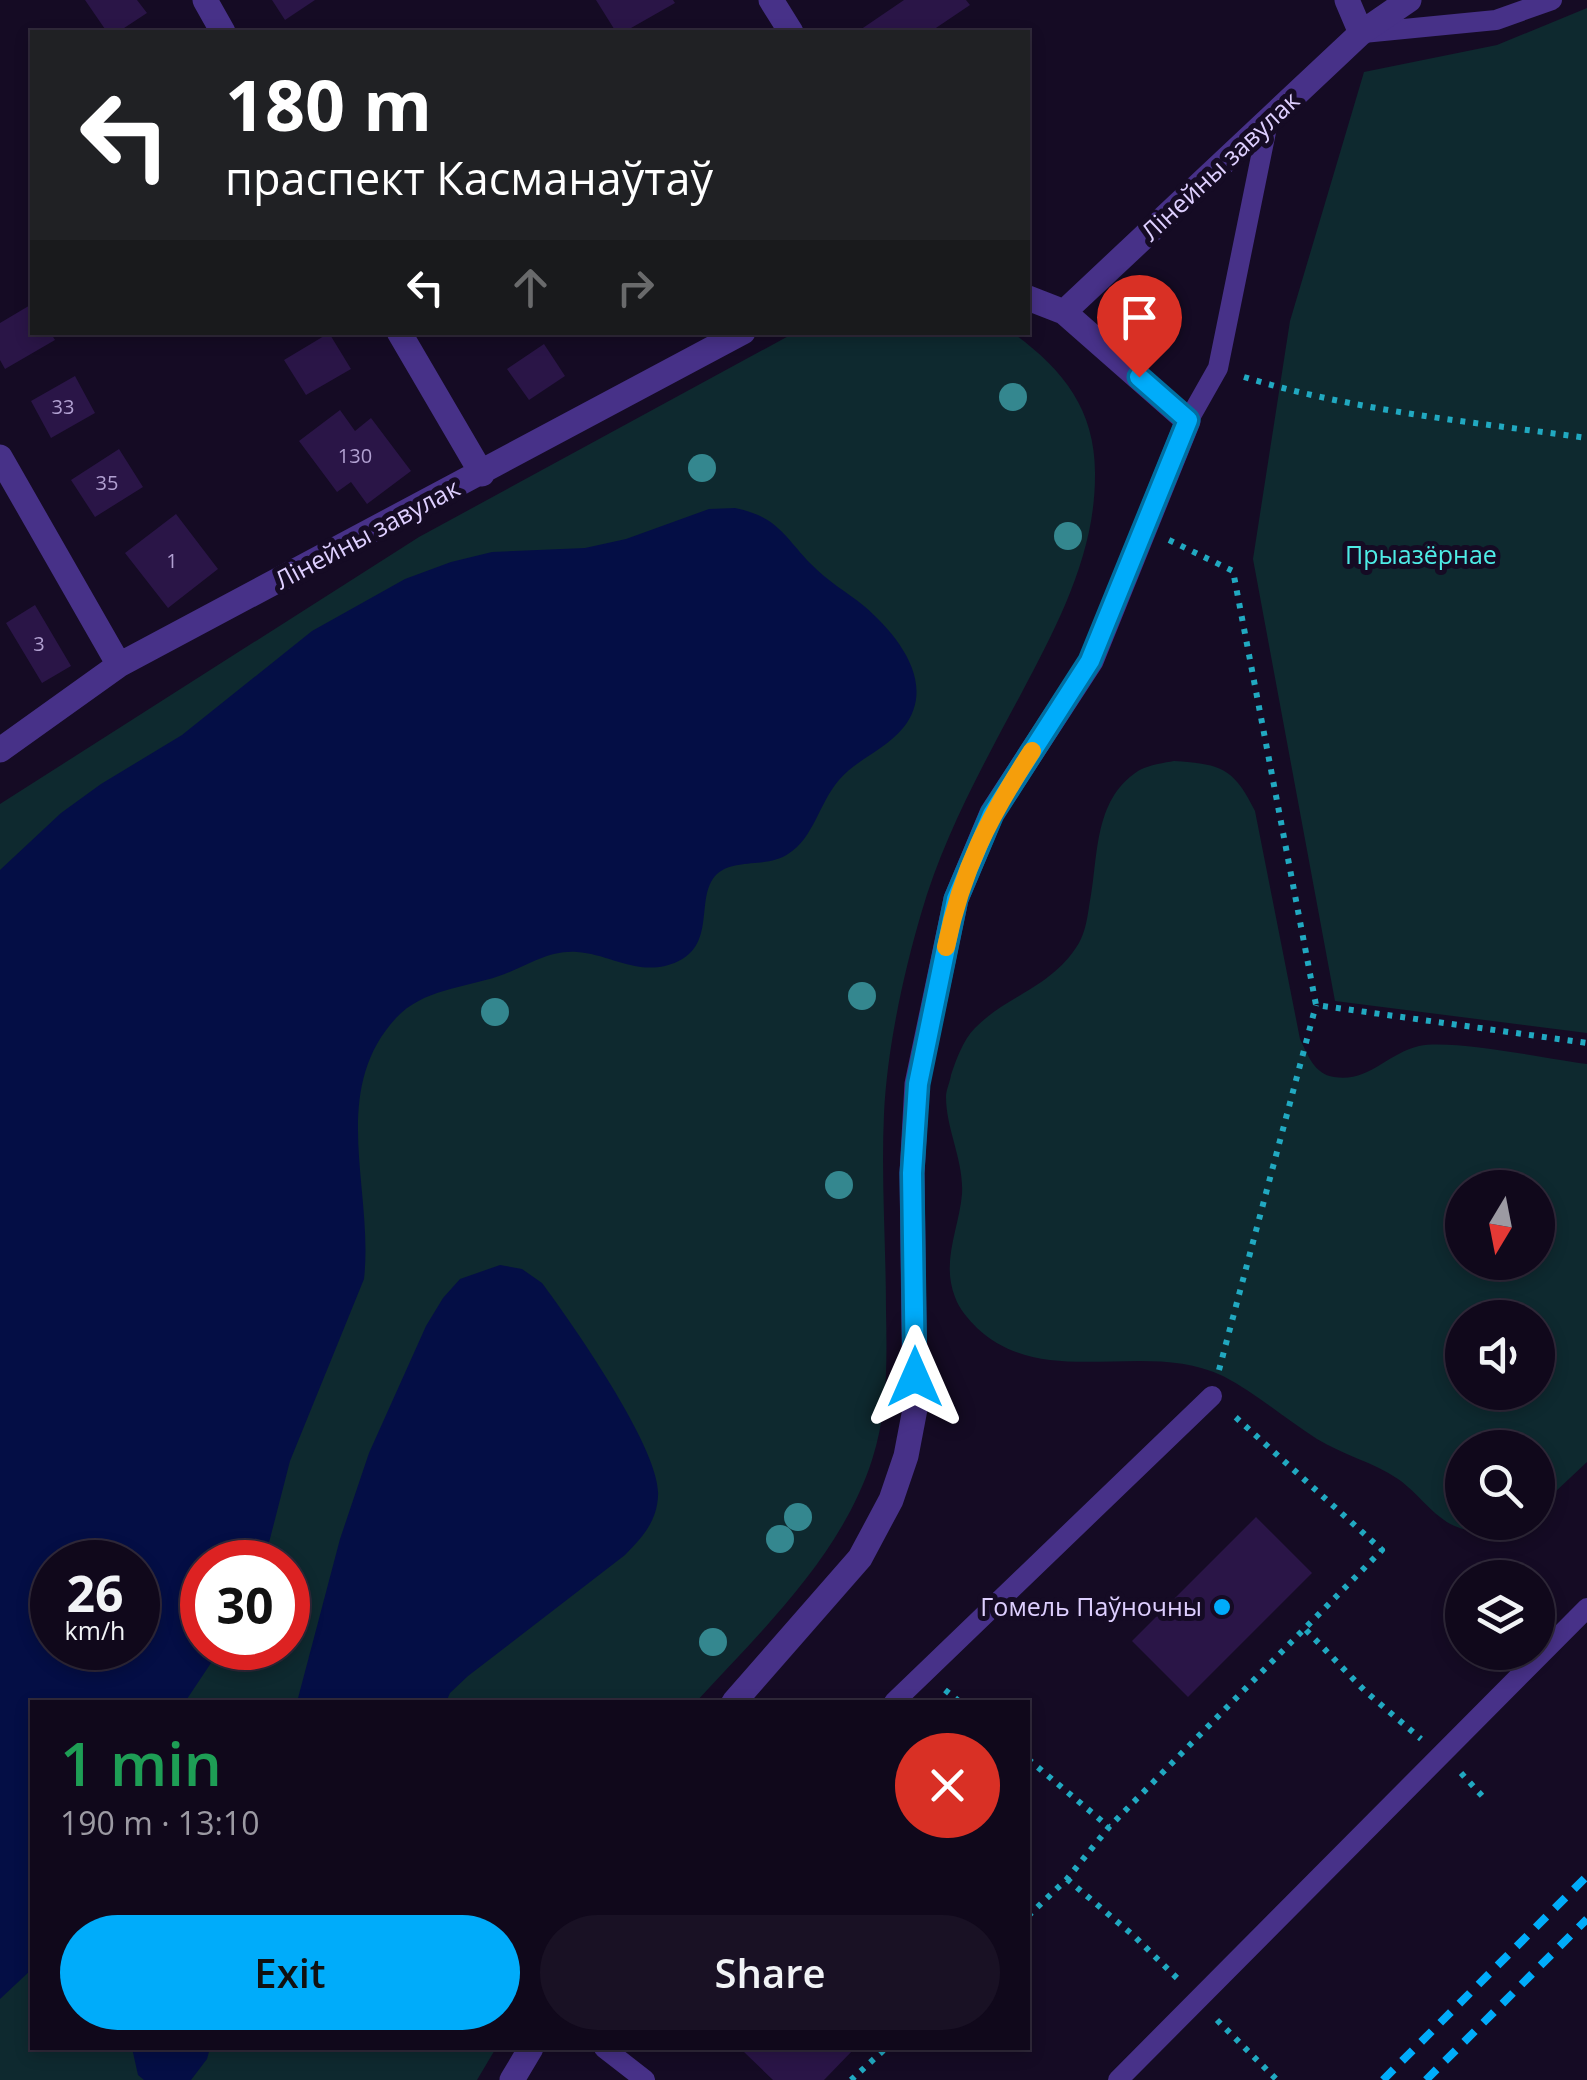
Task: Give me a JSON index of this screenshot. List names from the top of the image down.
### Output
{
  "streets": {
    "street": ["Лінейны завулак"]
  },
  "parks": ["Прыазёрнае"],
  "places": ["Гомель Паўночны"],
  "house_numbers": [
    "33",
    "130",
    "35",
    "1",
    "3"
  ],
  "north": "bottom",
  "page": {
    "turn": ["180 m", "праспект Касманаўтаў"],
    "speed": "26 km/h",
    "limit": "30",
    "heading": ["1 min", "190 m · 13:10"],
    "buttons": ["Exit", "Share"]
  }
}
